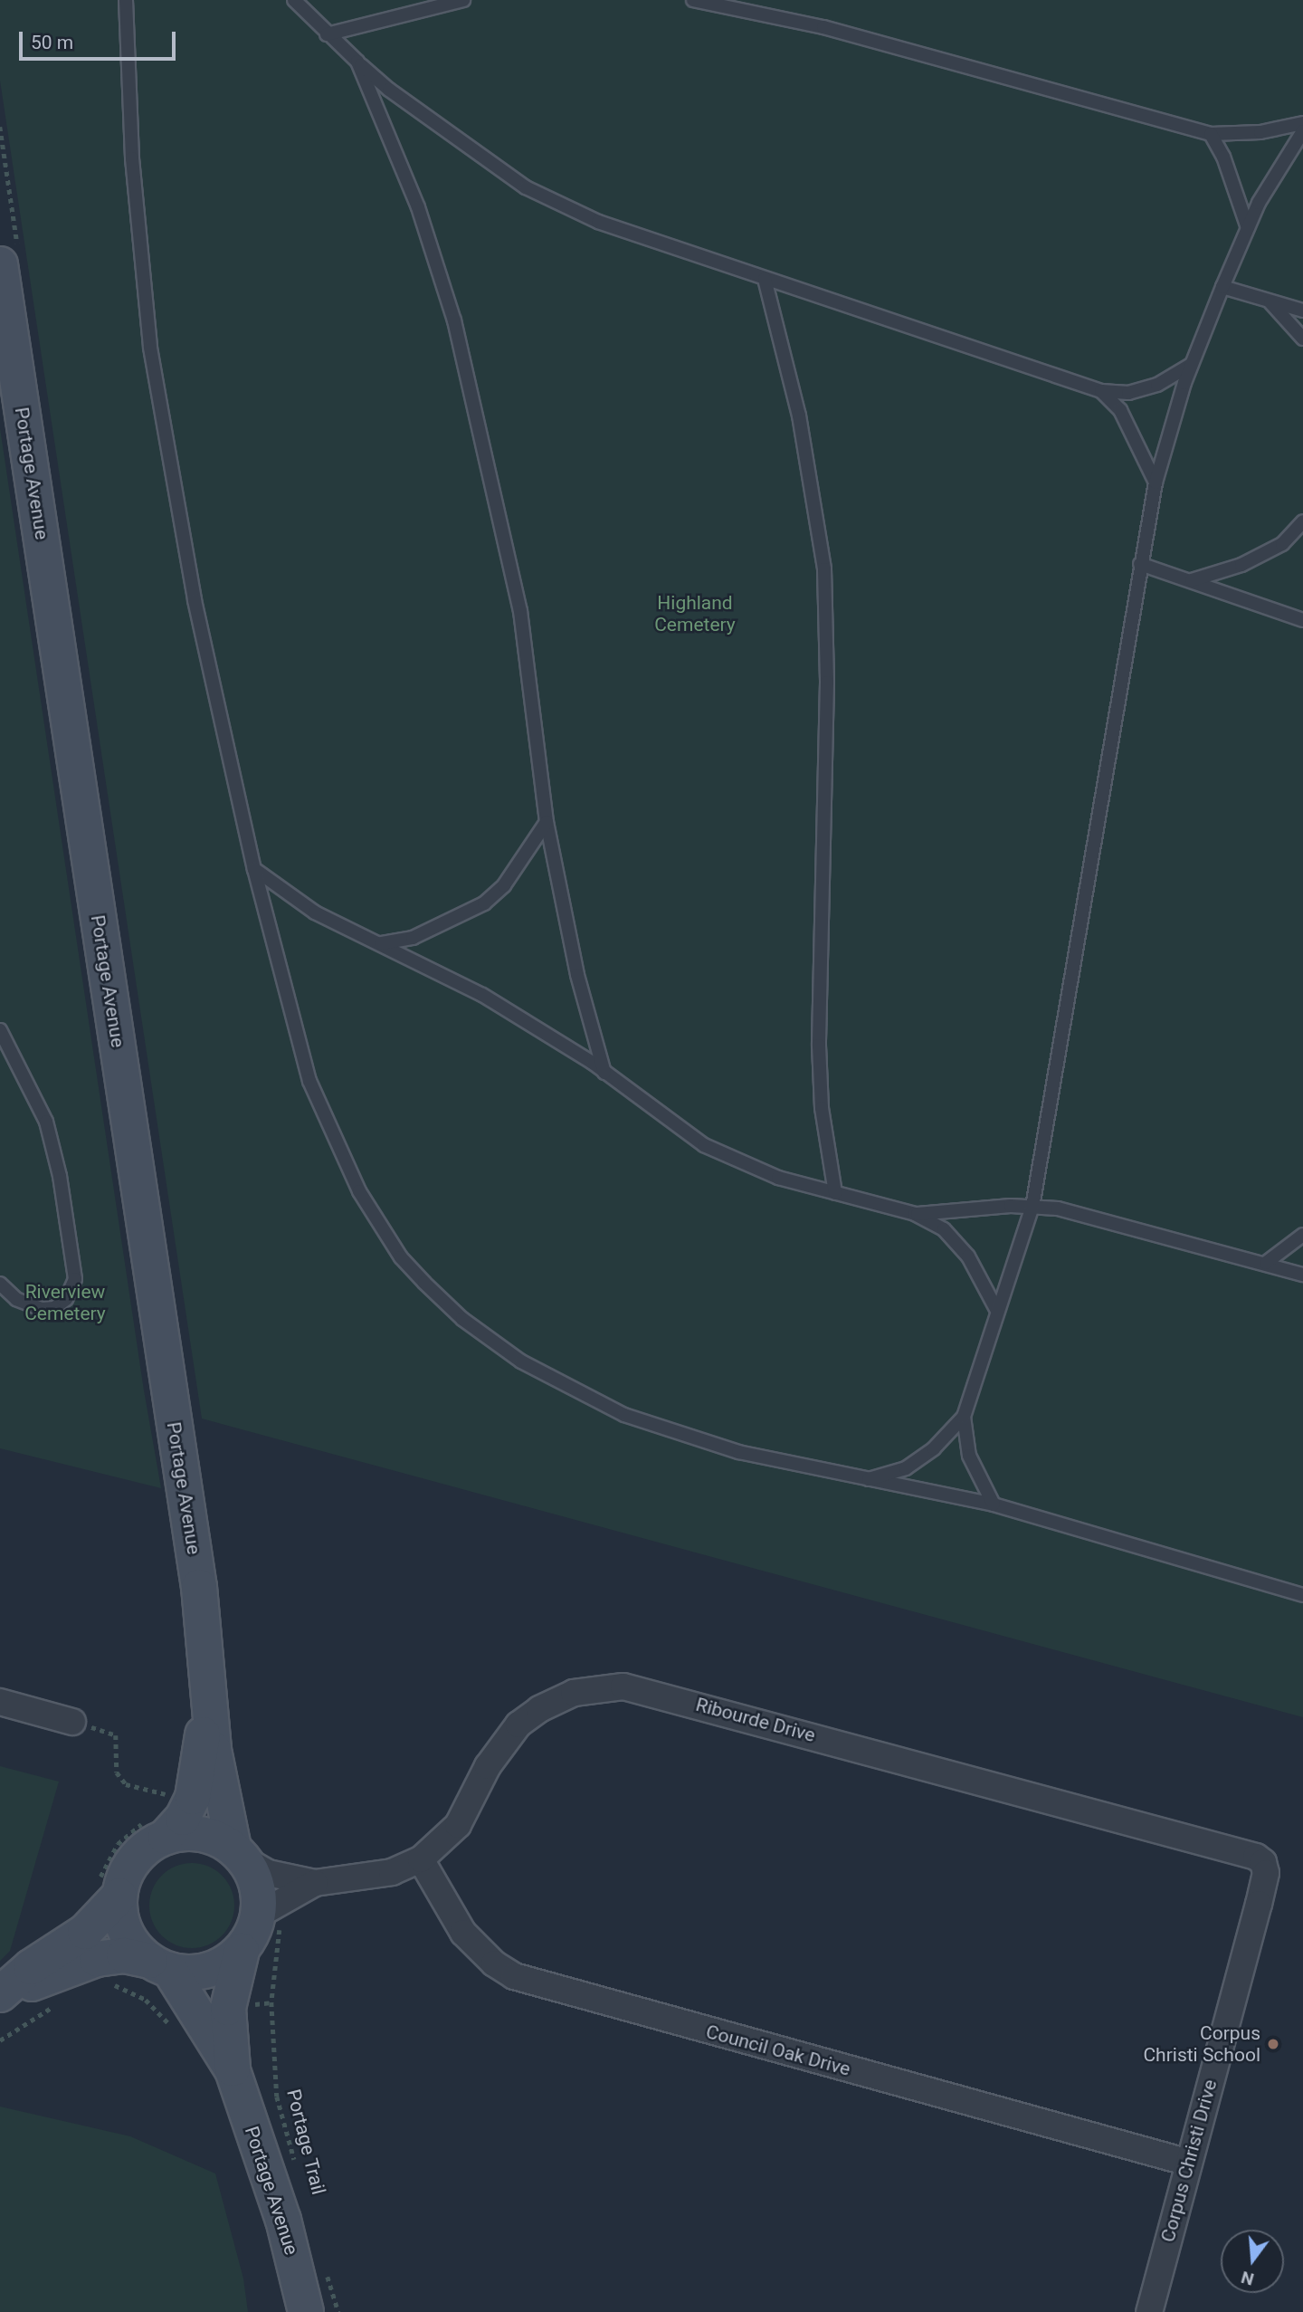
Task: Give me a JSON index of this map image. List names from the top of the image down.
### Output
{
  "streets": {
    "main road": ["Portage Avenue"],
    "street": ["Ribourde Drive", "Council Oak Drive", "Corpus Christi Drive"],
    "path": ["Portage Trail"]
  },
  "crossings": [
    ["Portage Avenue", "Ribourde Drive"],
    ["Portage Avenue", "Portage Trail"],
    ["Ribourde Drive", "Council Oak Drive"],
    ["Ribourde Drive", "Portage Trail"],
    ["Ribourde Drive", "Corpus Christi Drive"],
    ["Council Oak Drive", "Corpus Christi Drive"]
  ],
  "parks": ["Highland Cemetery", "Riverview Cemetery"],
  "places": ["Corpus Christi School"],
  "scale_bar": "50 m",
  "north": "bottom"
}
